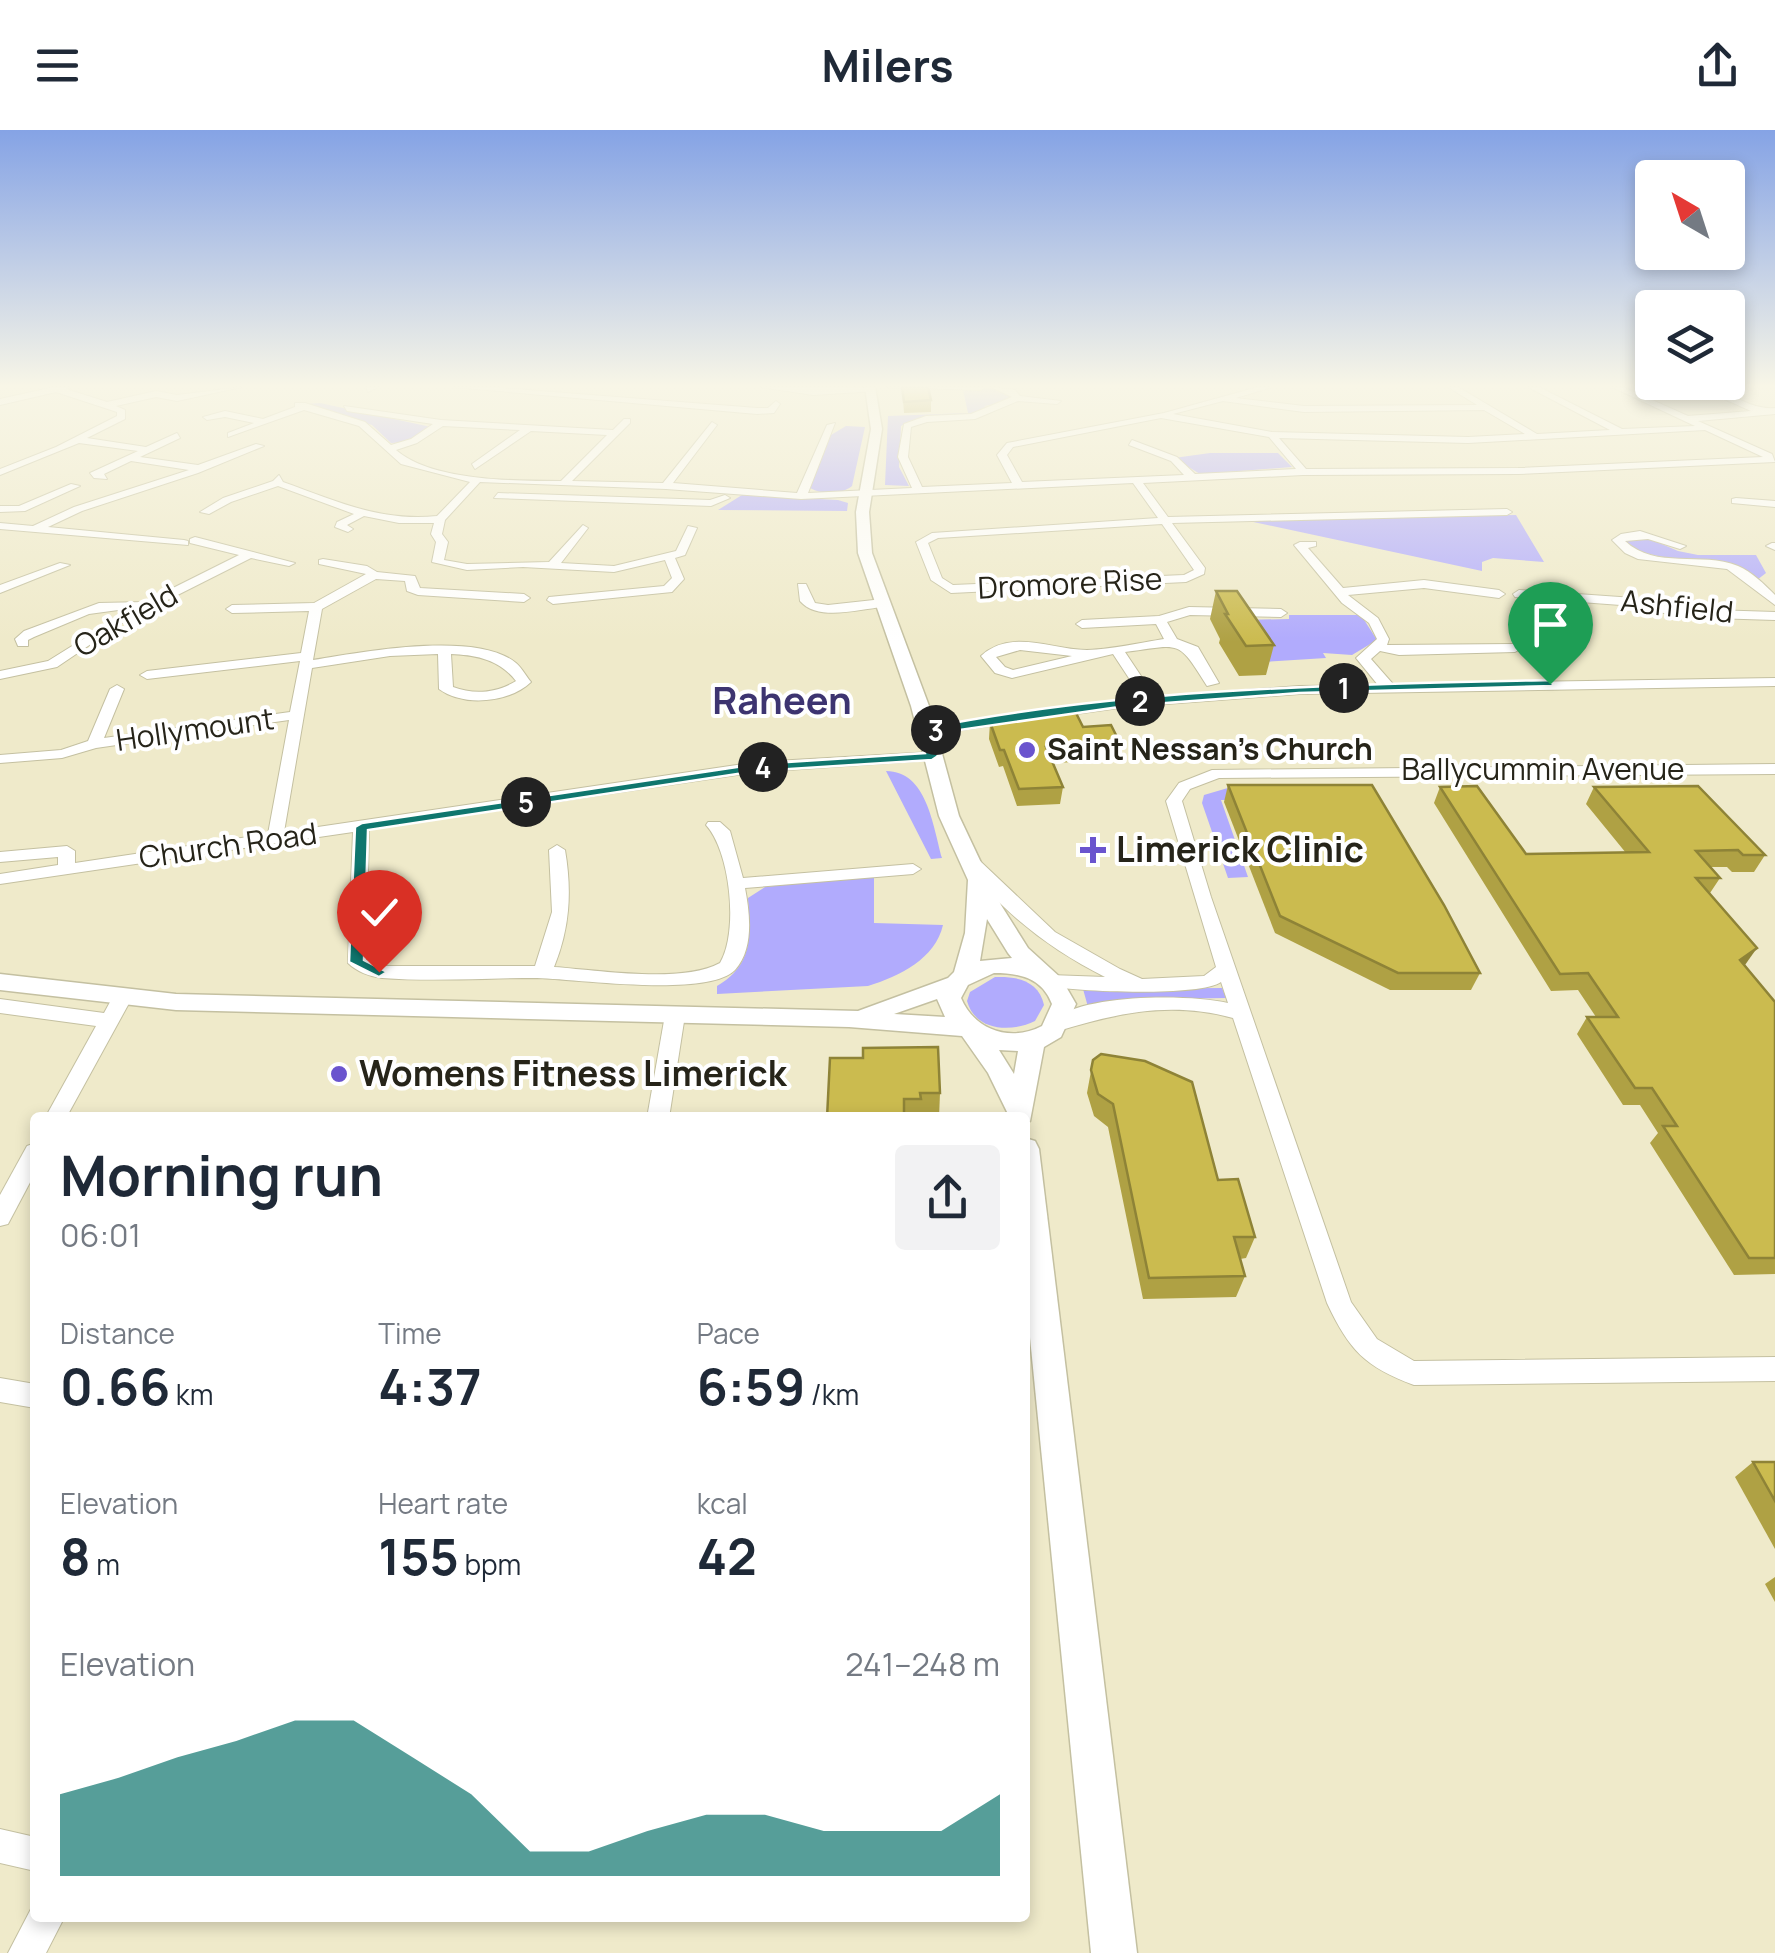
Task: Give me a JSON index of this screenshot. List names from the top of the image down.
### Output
{
  "streets": {
    "street": [
      "Dromore Rise",
      "Ashfield",
      "Oakfield",
      "Hollymount",
      "Ballycummin Avenue",
      "Church Road"
    ]
  },
  "districts": ["Raheen"],
  "places": {
    "other": ["Saint Nessan's Church", "Womens Fitness Limerick"],
    "health": ["Limerick Clinic"]
  },
  "north": "top left",
  "page": {
    "header": "Milers",
    "pins": [
      "1",
      "2",
      "3",
      "4",
      "5"
    ],
    "heading": ["Morning run", "06:01"],
    "stats": [
      ["Distance", "0.66 km"],
      ["Time", "4:37"],
      ["Pace", "6:59 /km"],
      ["Elevation", "8 m"],
      ["Heart rate", "155 bpm"],
      ["kcal", "42"]
    ],
    "chart": ["Elevation", "241–248 m"]
  }
}
